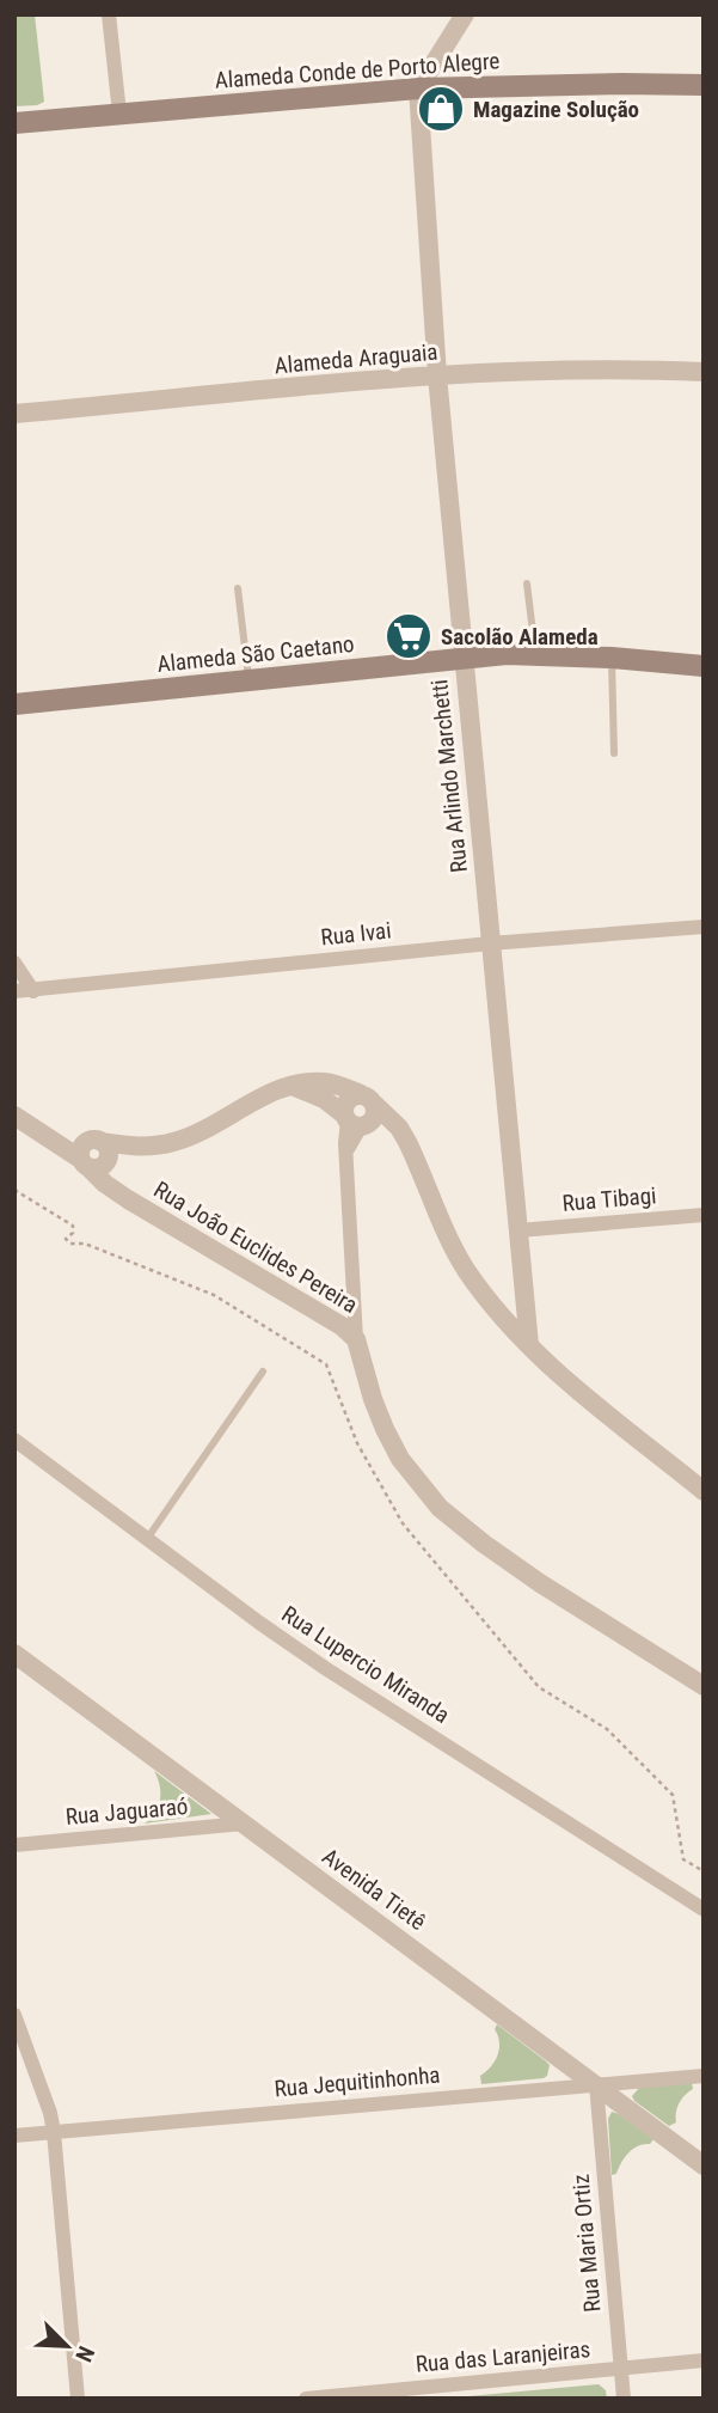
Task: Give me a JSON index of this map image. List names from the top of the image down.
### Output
{
  "streets": {
    "main road": ["Alameda Conde de Porto Alegre", "Alameda São Caetano"],
    "street": [
      "Alameda Araguaia",
      "Rua Arlindo Marchetti",
      "Rua Ivai",
      "Rua Tibagi",
      "Rua João Euclides Pereira",
      "Rua Lupercio Miranda",
      "Rua Jaguaraó",
      "Avenida Tietê",
      "Rua Jequitinhonha",
      "Rua Maria Ortiz",
      "Rua das Laranjeiras"
    ]
  },
  "crossings": [
    ["Alameda Conde de Porto Alegre", "Rua Arlindo Marchetti"],
    ["Alameda Araguaia", "Rua Arlindo Marchetti"],
    ["Alameda São Caetano", "Rua Arlindo Marchetti"],
    ["Rua Arlindo Marchetti", "Rua Ivai"],
    ["Rua Arlindo Marchetti", "Rua Tibagi"],
    ["Rua Jaguaraó", "Avenida Tietê"],
    ["Avenida Tietê", "Rua Jequitinhonha"],
    ["Avenida Tietê", "Rua Maria Ortiz"],
    ["Rua Jequitinhonha", "Rua Maria Ortiz"],
    ["Rua Maria Ortiz", "Rua das Laranjeiras"]
  ],
  "places": {
    "shop": ["Magazine Solução"],
    "supermarket": ["Sacolão Alameda"]
  },
  "north": "bottom right"
}
